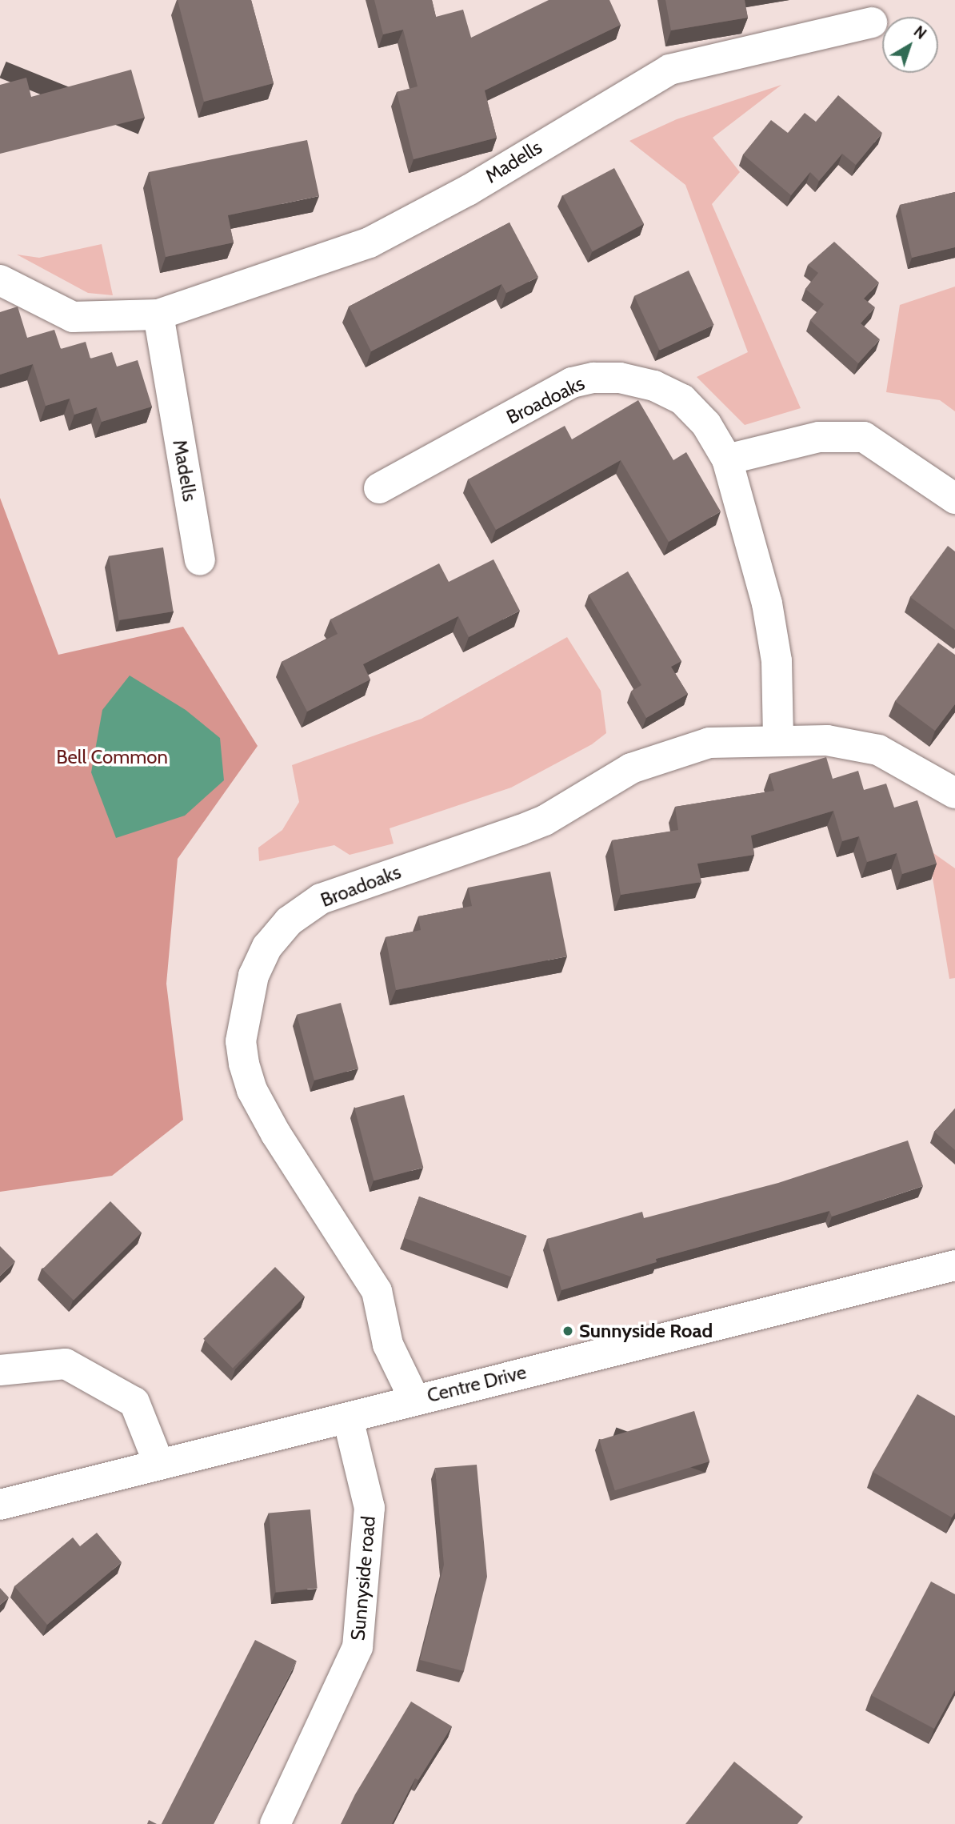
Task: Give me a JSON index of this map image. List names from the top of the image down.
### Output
{
  "streets": {
    "street": [
      "Madells",
      "Broadoaks",
      "Centre Drive",
      "Sunnyside road"
    ]
  },
  "crossings": [
    ["Broadoaks", "Centre Drive"],
    ["Centre Drive", "Sunnyside road"]
  ],
  "parks": ["Bell Common"],
  "places": ["Sunnyside Road"],
  "north": "top right"
}
